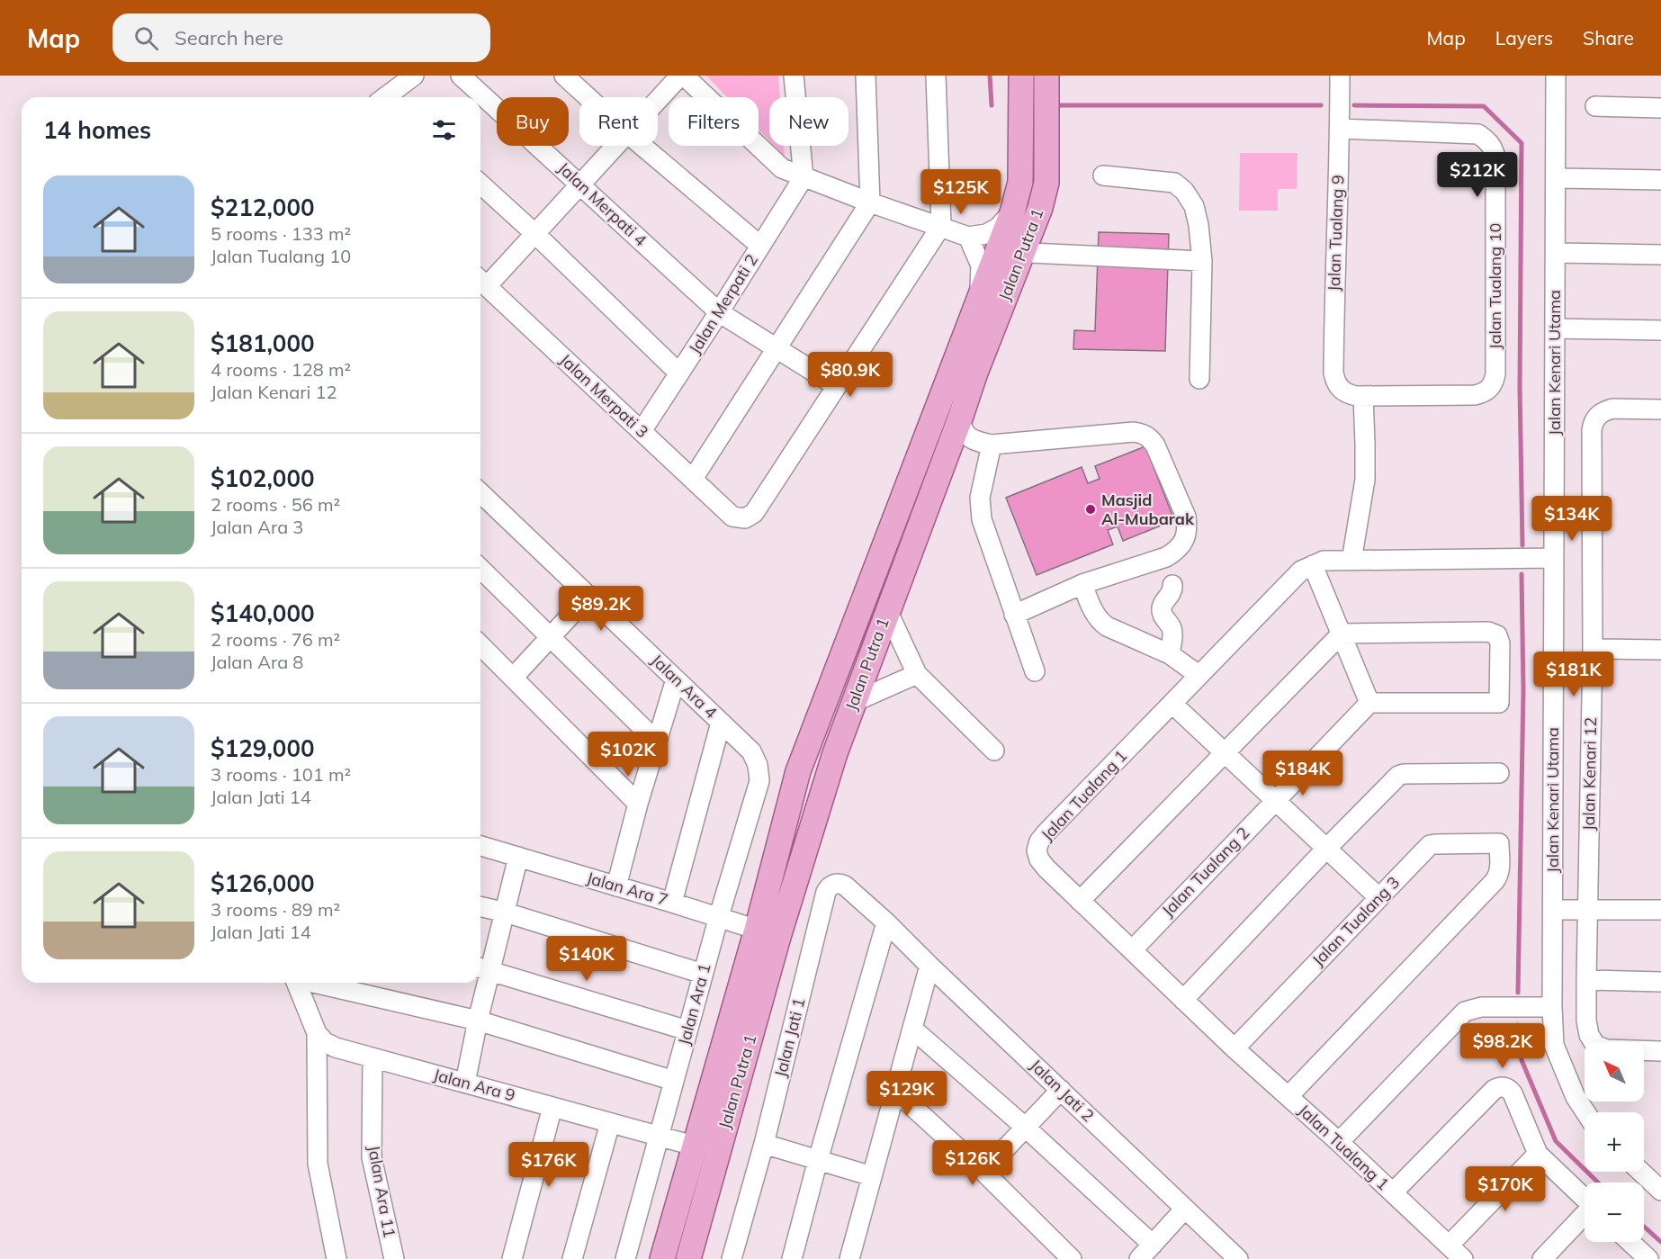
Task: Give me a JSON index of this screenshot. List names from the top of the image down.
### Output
{
  "streets": {
    "main road": ["Jalan Putra 1"],
    "street": [
      "Jalan Merpati 4",
      "Jalan Tualang 9",
      "Jalan Tualang 10",
      "Jalan Merpati 2",
      "Jalan Kenari Utama",
      "Jalan Merpati 3",
      "Jalan Ara 4",
      "Jalan Kenari 12",
      "Jalan Tualang 1",
      "Jalan Tualang 2",
      "Jalan Ara 7",
      "Jalan Tualang 3",
      "Jalan Ara 1",
      "Jalan Jati 1",
      "Jalan Ara 9",
      "Jalan Jati 2",
      "Jalan Ara 11"
    ]
  },
  "crossings": [
    ["Jalan Merpati 4", "Jalan Merpati 2"],
    ["Jalan Merpati 4", "Jalan Merpati 3"],
    ["Jalan Tualang 9", "Jalan Tualang 10"],
    ["Jalan Putra 1", "Jalan Ara 7"],
    ["Jalan Putra 1", "Jalan Ara 9"],
    ["Jalan Merpati 2", "Jalan Merpati 3"],
    ["Jalan Kenari Utama", "Jalan Tualang 1"],
    ["Jalan Ara 4", "Jalan Ara 1"],
    ["Jalan Tualang 1", "Jalan Tualang 2"],
    ["Jalan Tualang 1", "Jalan Tualang 3"],
    ["Jalan Ara 7", "Jalan Ara 1"],
    ["Jalan Ara 1", "Jalan Ara 9"],
    ["Jalan Jati 1", "Jalan Jati 2"],
    ["Jalan Ara 9", "Jalan Ara 11"]
  ],
  "places": ["Masjid Al-Mubarak"],
  "north": "top left",
  "page": {
    "header": "Map",
    "search": "Search here",
    "nav": ["Map", "Layers", "Share"],
    "chip": [
      "Buy",
      "Rent",
      "Filters",
      "New"
    ],
    "heading": "14 homes",
    "price": [
      "$212K",
      "$125K",
      "$80.9K",
      "$134K",
      "$89.2K",
      "$181K",
      "$102K",
      "$184K",
      "$140K",
      "$98.2K",
      "$129K",
      "$126K",
      "$176K",
      "$170K"
    ],
    "list": [
      {
        "name": "$212,000",
        "note": "5 rooms · 133 m² · Jalan Tualang 10"
      },
      {
        "name": "$181,000",
        "note": "4 rooms · 128 m² · Jalan Kenari 12"
      },
      {
        "name": "$102,000",
        "note": "2 rooms · 56 m² · Jalan Ara 3"
      },
      {
        "name": "$140,000",
        "note": "2 rooms · 76 m² · Jalan Ara 8"
      },
      {
        "name": "$129,000",
        "note": "3 rooms · 101 m² · Jalan Jati 14"
      },
      {
        "name": "$126,000",
        "note": "3 rooms · 89 m² · Jalan Jati 14"
      }
    ],
    "map_buttons": ["+", "−"]
  }
}
